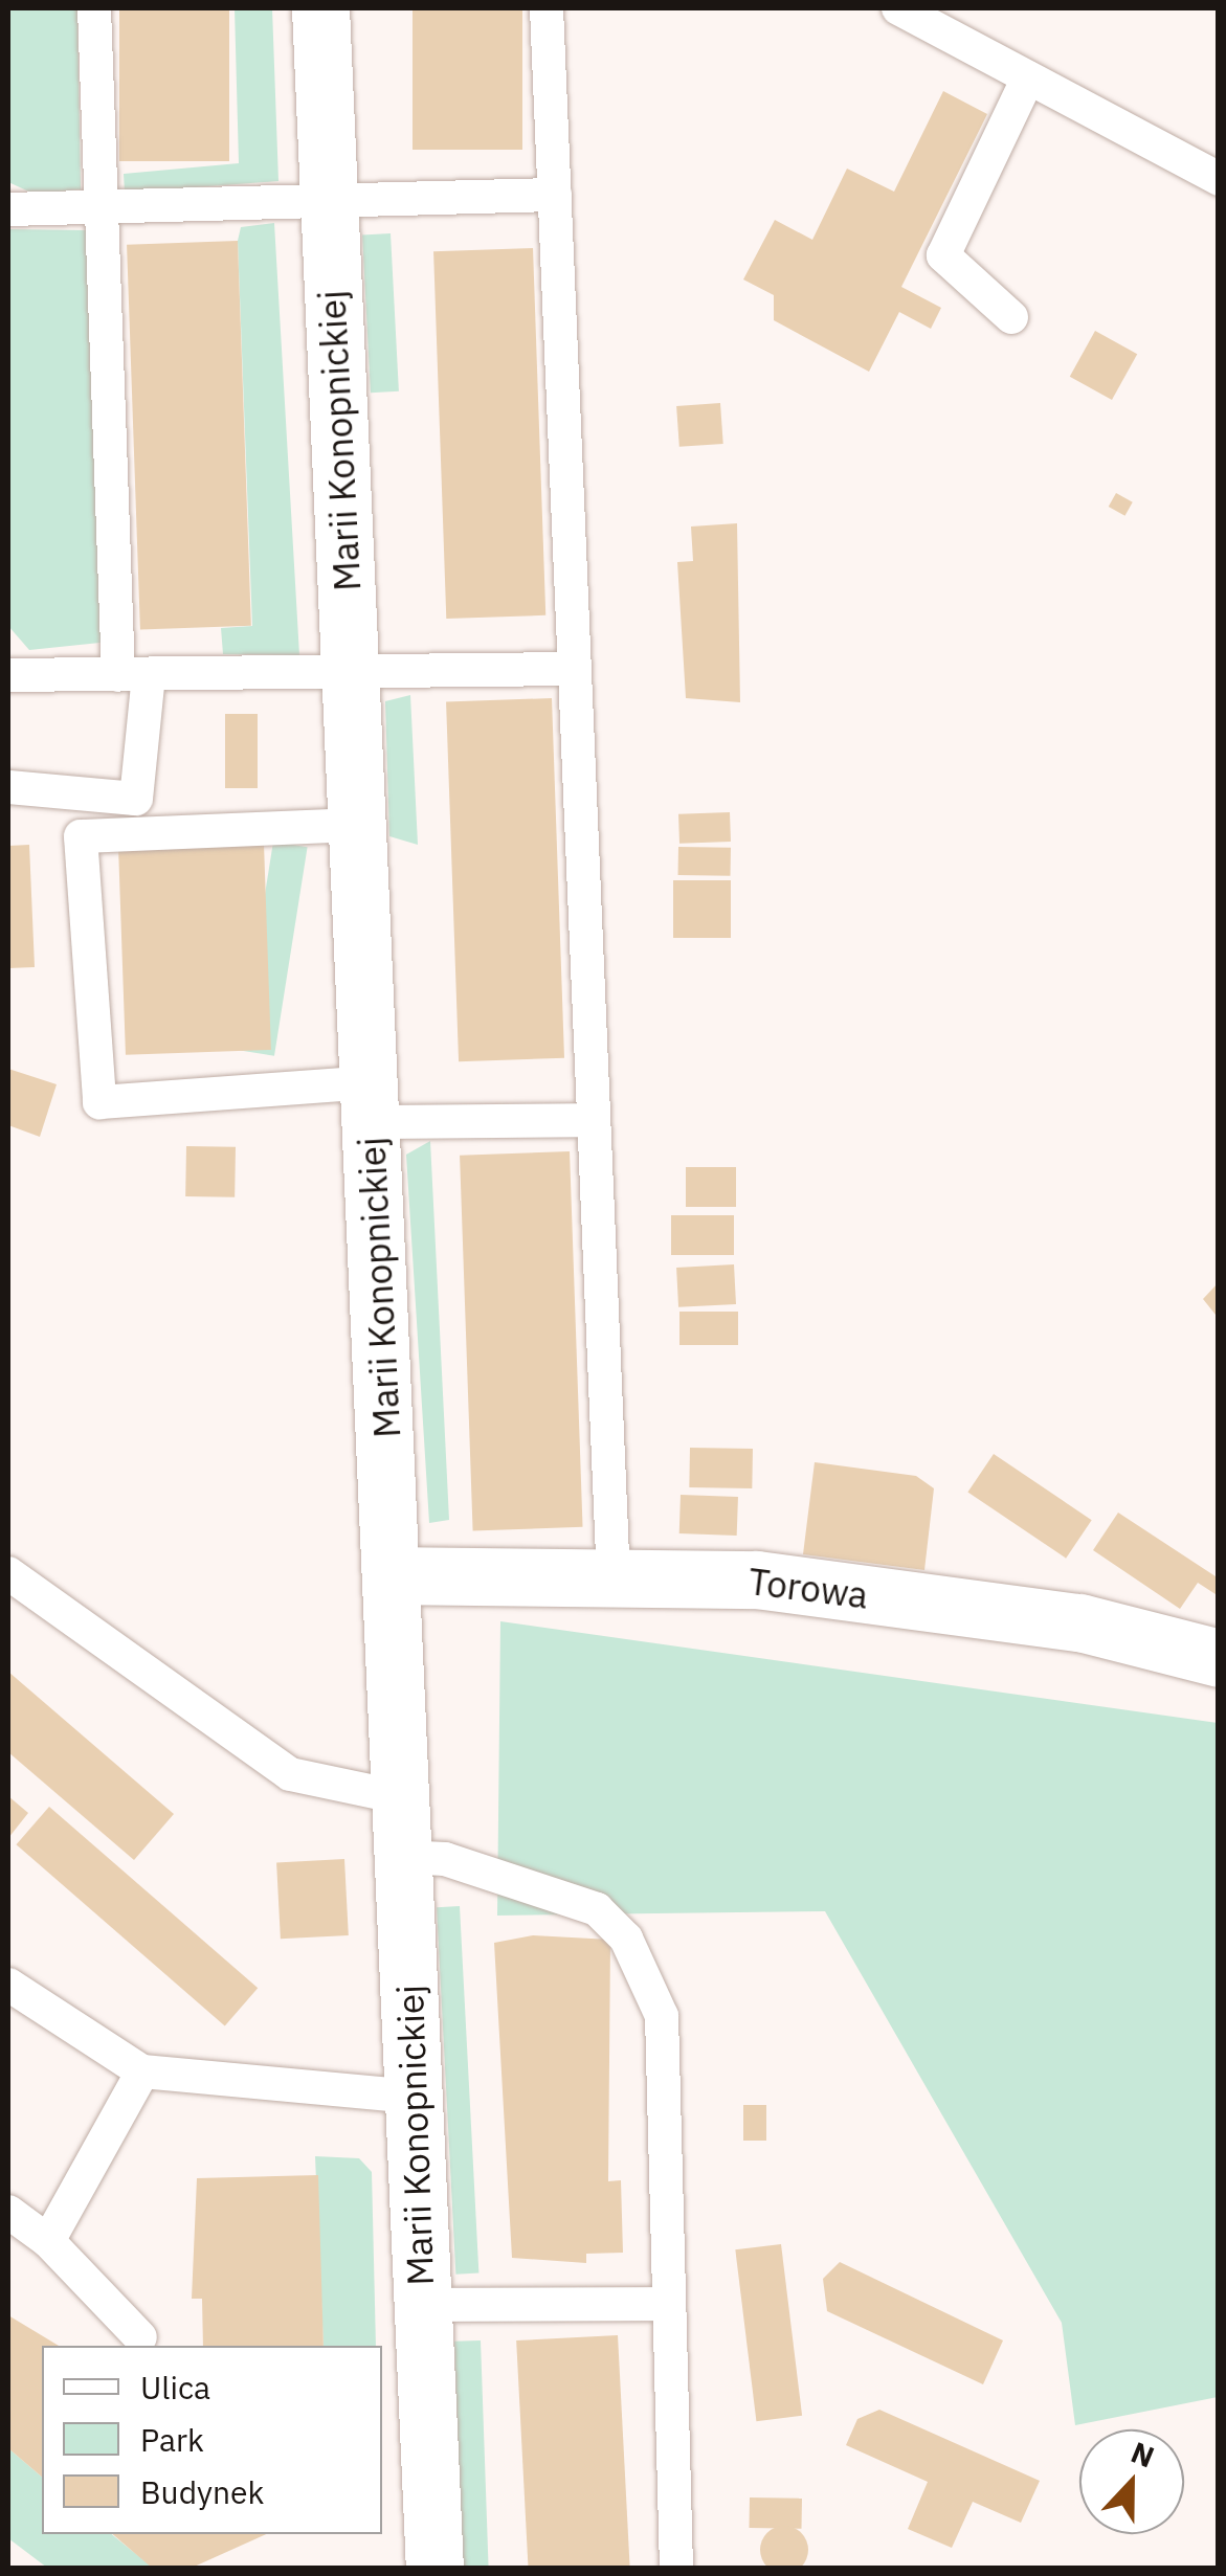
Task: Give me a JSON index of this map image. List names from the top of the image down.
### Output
{
  "streets": {
    "street": ["Marii Konopnickiej", "Torowa"]
  },
  "crossings": [
    ["Marii Konopnickiej", "Torowa"]
  ],
  "legend": ["Ulica", "Park", "Budynek"],
  "north": "top"
}
